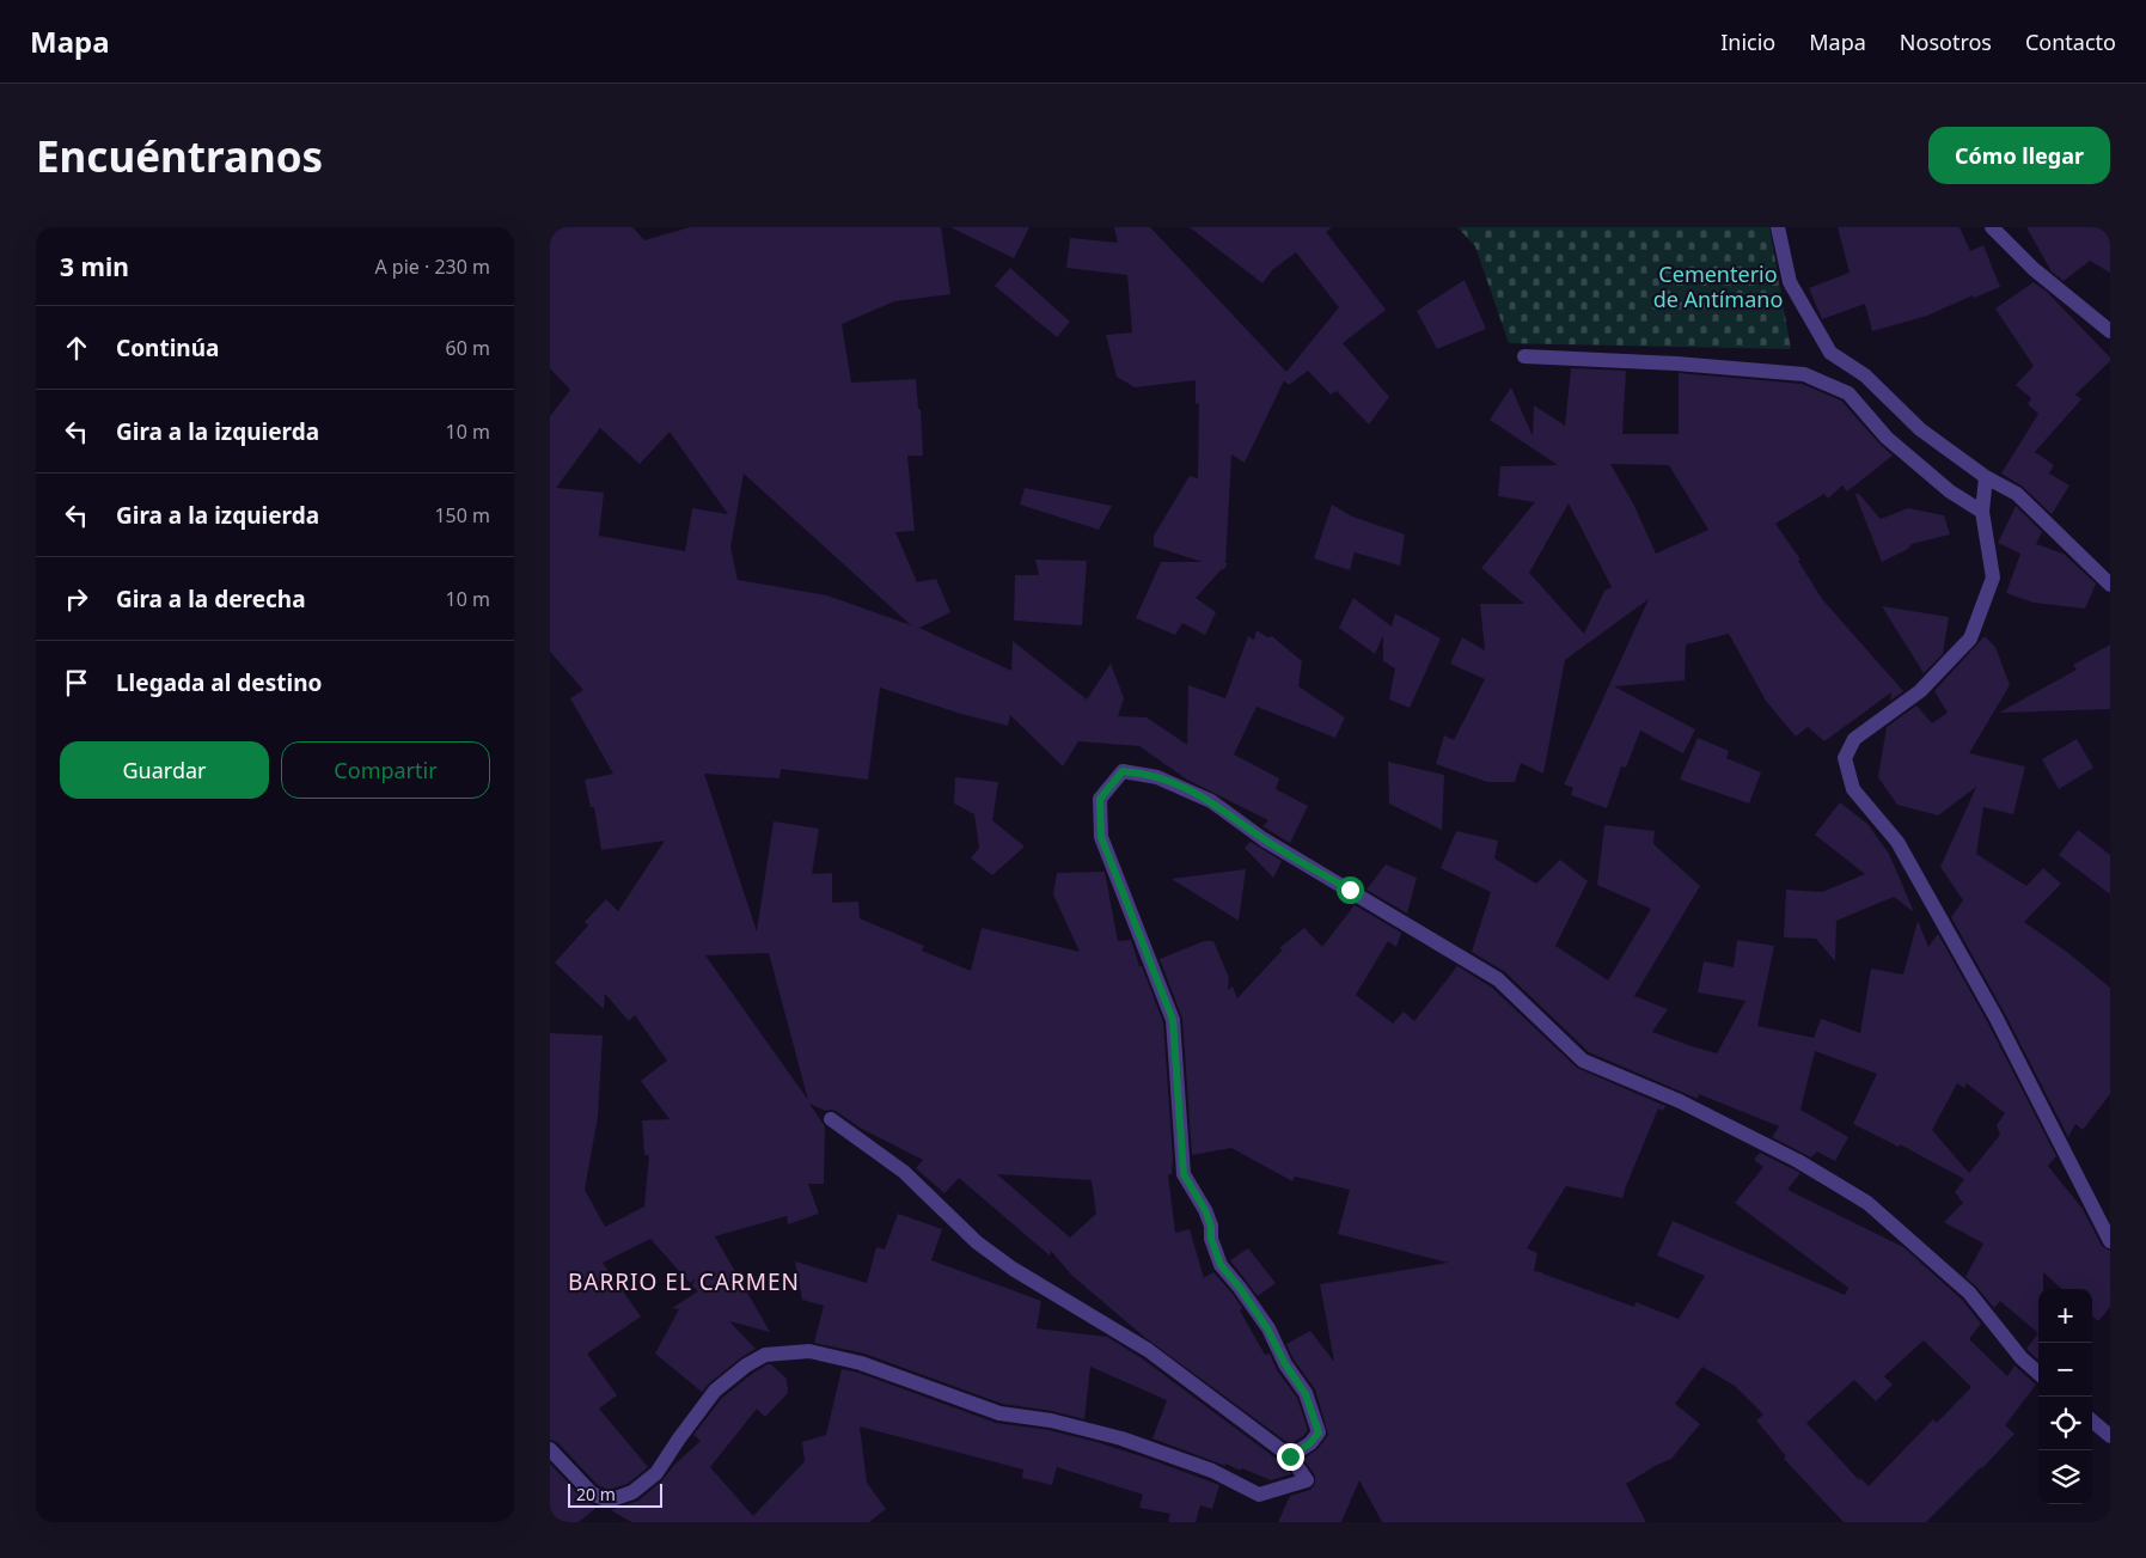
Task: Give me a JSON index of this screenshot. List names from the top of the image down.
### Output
{
  "districts": ["BARRIO EL CARMEN"],
  "parks": ["Cementerio de Antímano"],
  "scale_bar": "20 m",
  "page": {
    "header": "Mapa",
    "nav": [
      "Inicio",
      "Mapa",
      "Nosotros",
      "Contacto"
    ],
    "buttons": [
      "Cómo llegar",
      ["Guardar", "Compartir"]
    ],
    "title": "Encuéntranos",
    "heading": ["3 min", "A pie · 230 m"],
    "list": [
      ["Continúa", "60 m"],
      ["Gira a la izquierda", "10 m"],
      ["Gira a la izquierda", "150 m"],
      ["Gira a la derecha", "10 m"],
      "Llegada al destino"
    ],
    "map_buttons": ["+", "−"],
    "scale": "20 m"
  }
}
